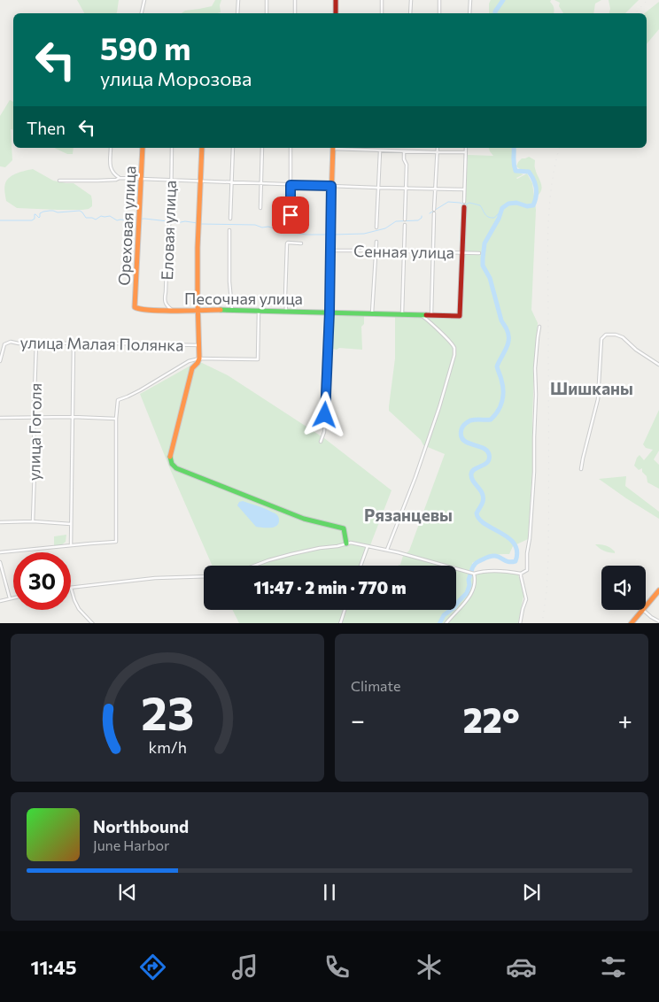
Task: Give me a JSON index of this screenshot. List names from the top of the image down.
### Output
{
  "streets": {
    "street": [
      "Ореховая улица",
      "Еловая улица",
      "Сенная улица",
      "Песочная улица",
      "улица Малая Полянка",
      "улица Гоголя"
    ]
  },
  "crossings": [
    ["Ореховая улица", "Песочная улица"],
    ["Еловая улица", "Песочная улица"],
    ["Сенная улица", "Песочная улица"],
    ["улица Малая Полянка", "улица Гоголя"]
  ],
  "districts": ["Шишканы", "Рязанцевы"],
  "page": {
    "turn": ["590 m", "улица Морозова"],
    "then": "Then",
    "limit": "30",
    "trip": "11:47 · 2 min · 770 m",
    "tile": "Climate",
    "heat": ["−", "22°", "+"],
    "song": ["Northbound", "June Harbor"],
    "tabs": "11:45",
    "gauge": ["23", "km/h"]
  }
}
